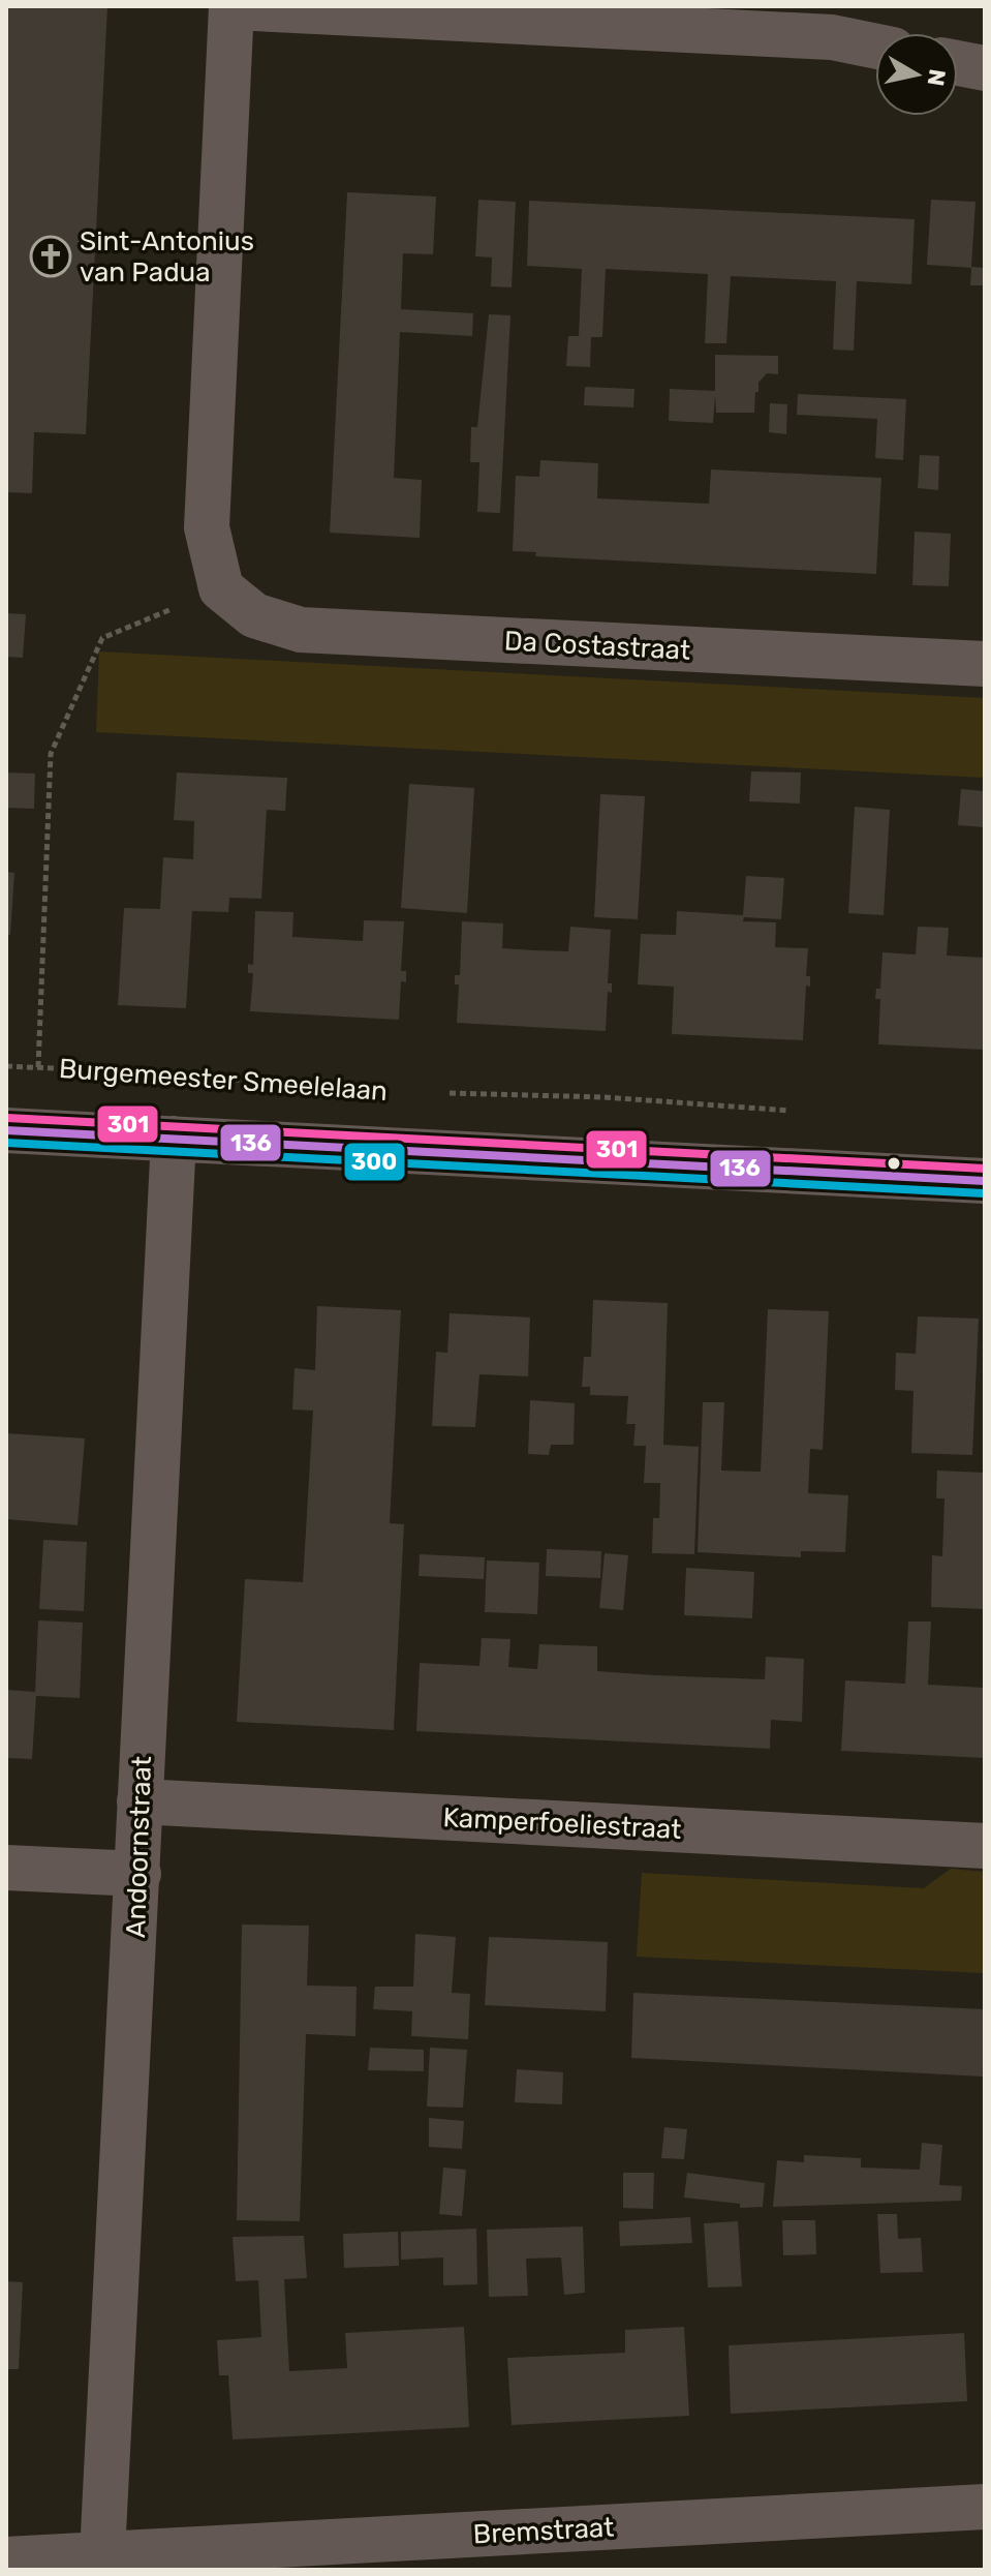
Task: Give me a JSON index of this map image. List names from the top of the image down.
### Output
{
  "streets": {
    "street": [
      "Da Costastraat",
      "Kamperfoeliestraat",
      "Andoornstraat",
      "Bremstraat"
    ],
    "path": ["Burgemeester Smeelelaan"]
  },
  "crossings": [
    ["Kamperfoeliestraat", "Andoornstraat"],
    ["Andoornstraat", "Bremstraat"]
  ],
  "places": {
    "church": ["Sint-Antonius van Padua"]
  },
  "lines": ["transit line 301", "transit line 136", "transit line 300"],
  "north": "right"
}
